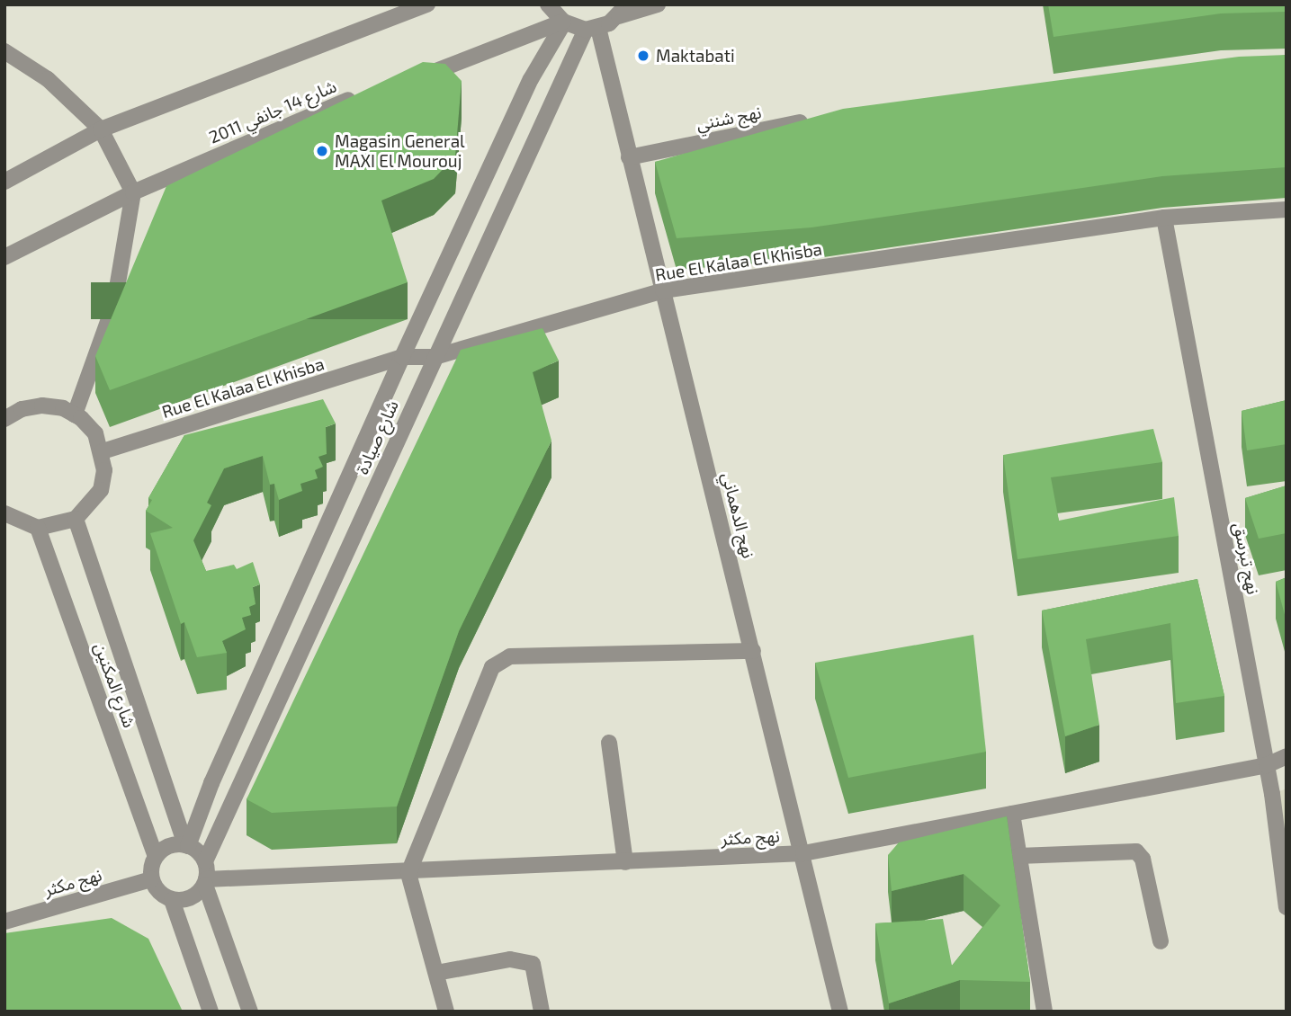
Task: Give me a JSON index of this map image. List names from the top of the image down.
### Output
{
  "streets": {
    "street": [
      "شارع 14 جانفي 2011",
      "نهج شنني",
      "Rue El Kalaa El Khisba",
      "شارع صيادة",
      "نهج الدهماني",
      "نهج تبرسق",
      "شارع المكنين",
      "نهج مكثر"
    ]
  },
  "crossings": [
    ["نهج شنني", "نهج الدهماني"],
    ["Rue El Kalaa El Khisba", "شارع صيادة"],
    ["Rue El Kalaa El Khisba", "نهج الدهماني"],
    ["Rue El Kalaa El Khisba", "نهج تبرسق"],
    ["شارع صيادة", "نهج الدهماني"],
    ["شارع صيادة", "شارع المكنين"],
    ["شارع صيادة", "نهج مكثر"],
    ["نهج الدهماني", "نهج مكثر"],
    ["نهج تبرسق", "نهج مكثر"],
    ["شارع المكنين", "نهج مكثر"]
  ],
  "places": ["Maktabati", "Magasin General MAXI El Mourouj"]
}
